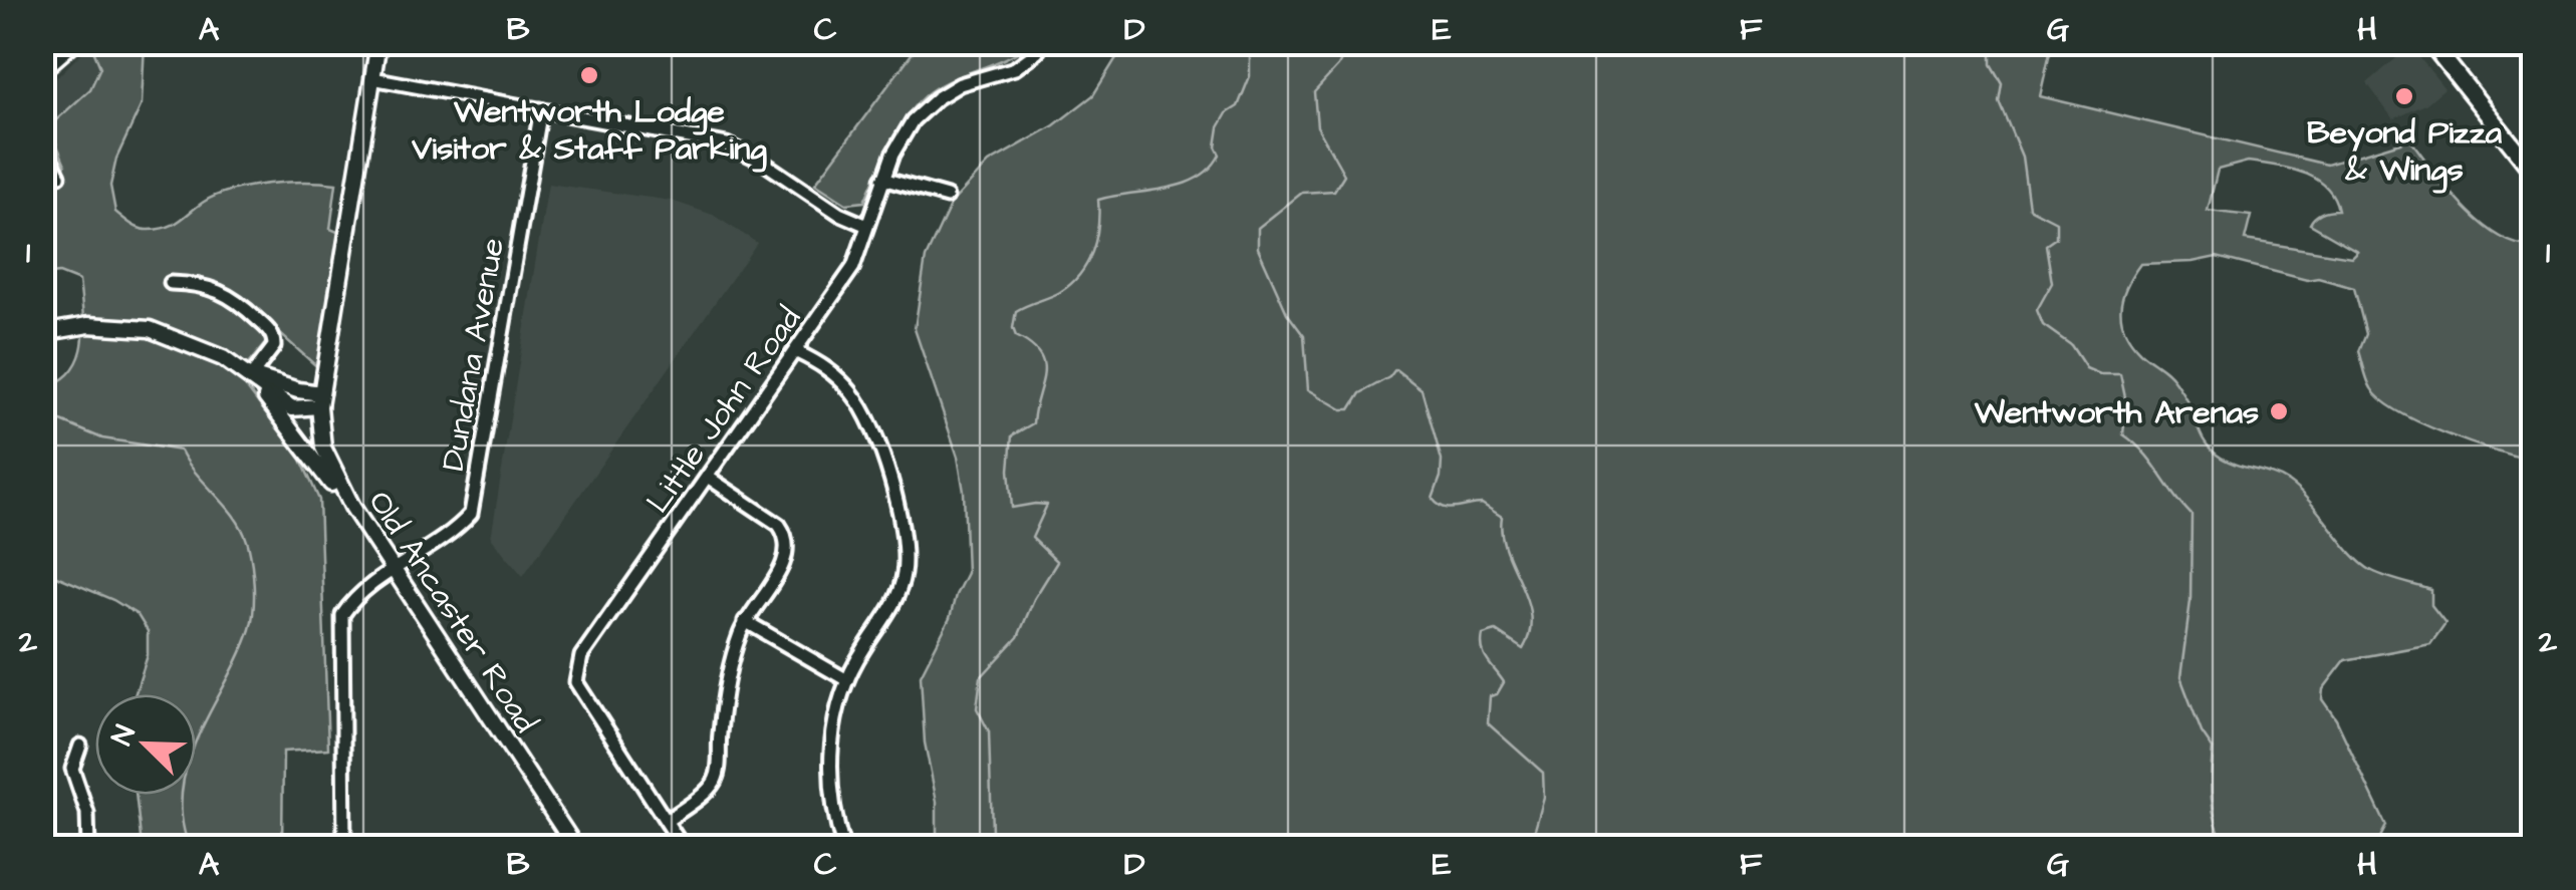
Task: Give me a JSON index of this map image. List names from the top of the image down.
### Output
{
  "streets": {
    "street": ["Dundana Avenue", "Little John Road", "Old Ancaster Road"]
  },
  "crossings": [
    ["Dundana Avenue", "Old Ancaster Road"]
  ],
  "places": ["Wentworth Lodge Visitor & Staff Parking", "Beyond Pizza & Wings", "Wentworth Arenas"],
  "north": "top left",
  "grid": {
    "columns": [
      "A",
      "B",
      "C",
      "D",
      "E",
      "F",
      "G",
      "H"
    ],
    "rows": ["1", "2"]
  }
}
